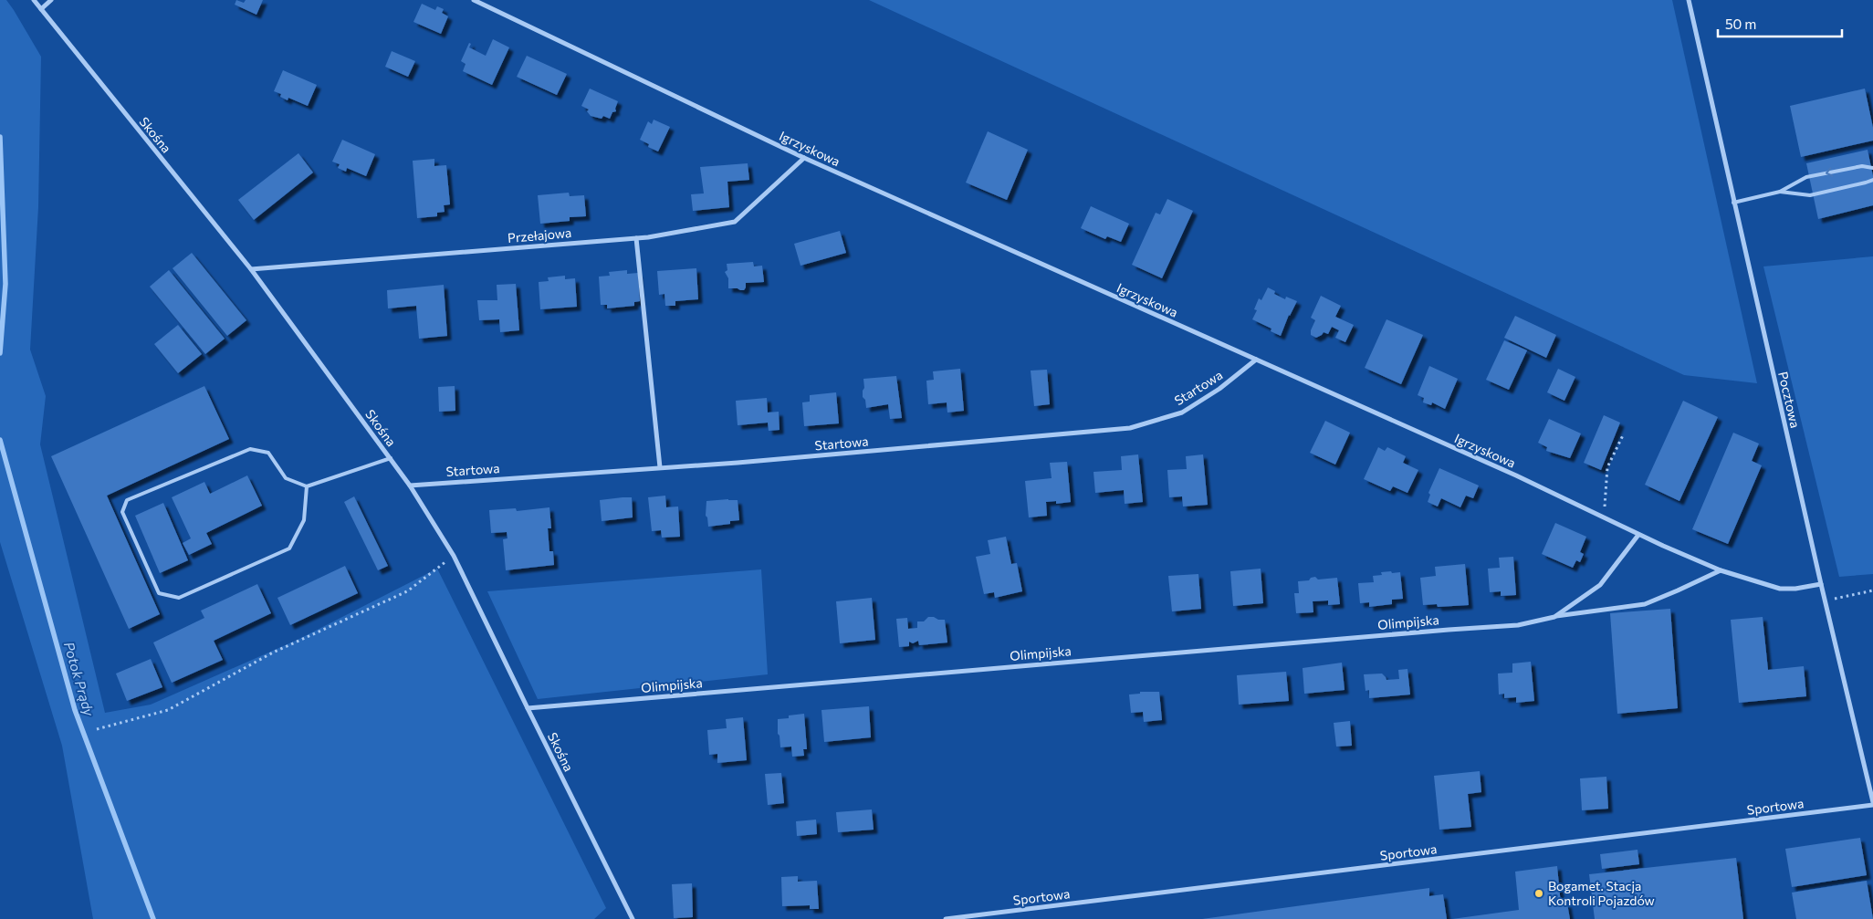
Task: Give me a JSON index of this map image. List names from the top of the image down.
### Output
{
  "streets": {
    "street": [
      "Skośna",
      "Igrzyskowa",
      "Przełajowa",
      "Startowa",
      "Pocztowa",
      "Olimpijska",
      "Sportowa"
    ]
  },
  "crossings": [
    ["Skośna", "Przełajowa"],
    ["Skośna", "Startowa"],
    ["Skośna", "Olimpijska"],
    ["Igrzyskowa", "Przełajowa"],
    ["Igrzyskowa", "Startowa"],
    ["Igrzyskowa", "Pocztowa"],
    ["Igrzyskowa", "Olimpijska"],
    ["Pocztowa", "Sportowa"]
  ],
  "water": ["Potok Prądy"],
  "places": ["Bogamet. Stacja Kontroli Pojazdów"],
  "scale_bar": "50 m"
}
